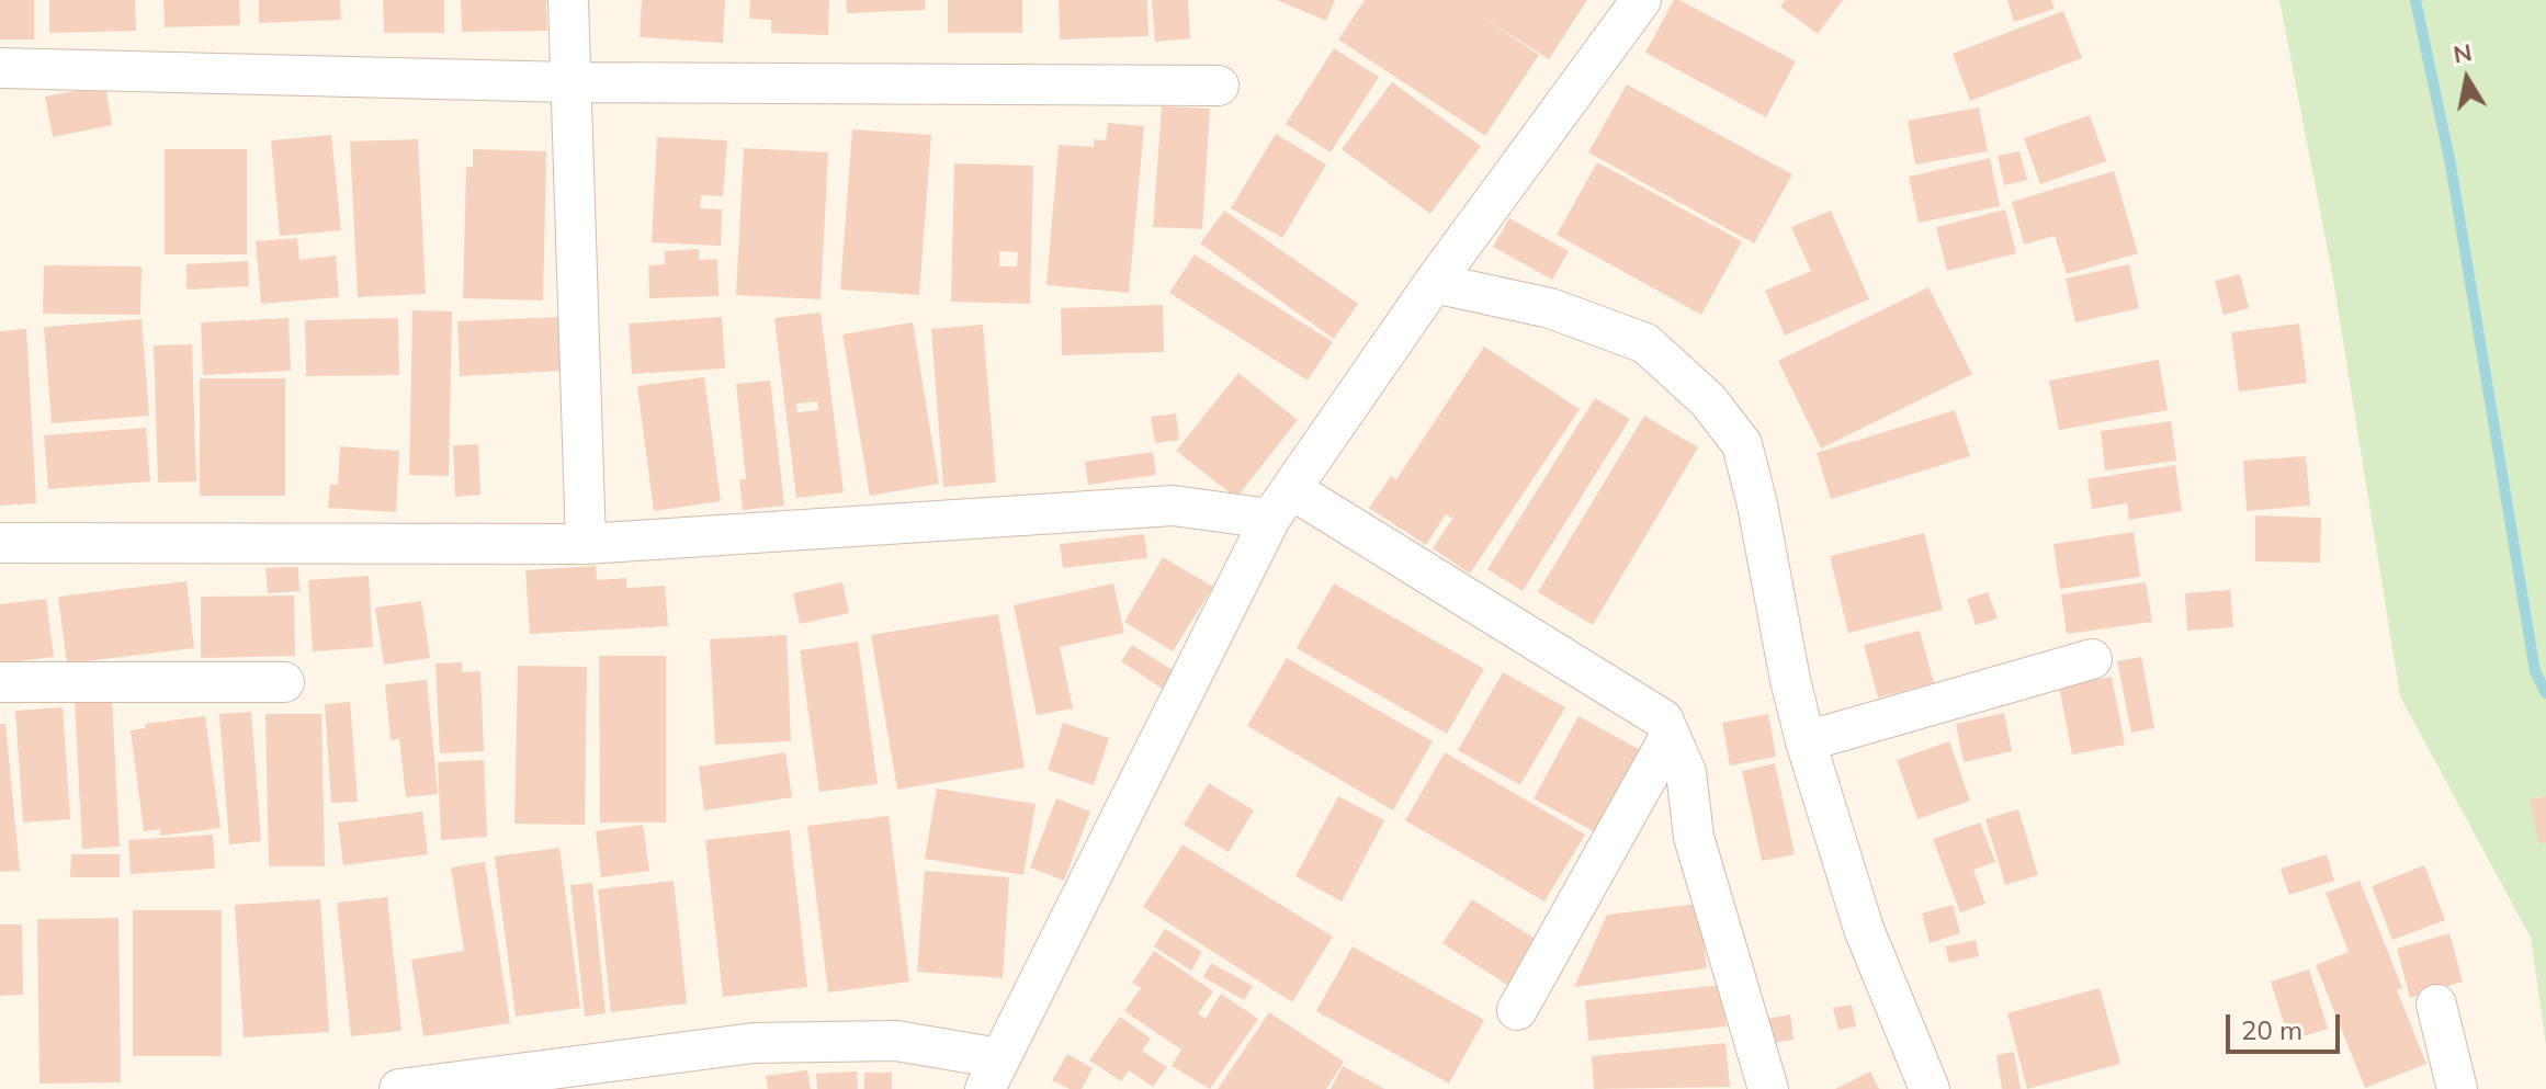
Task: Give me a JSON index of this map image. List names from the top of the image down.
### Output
{
  "scale_bar": "20 m",
  "north": "top"
}
